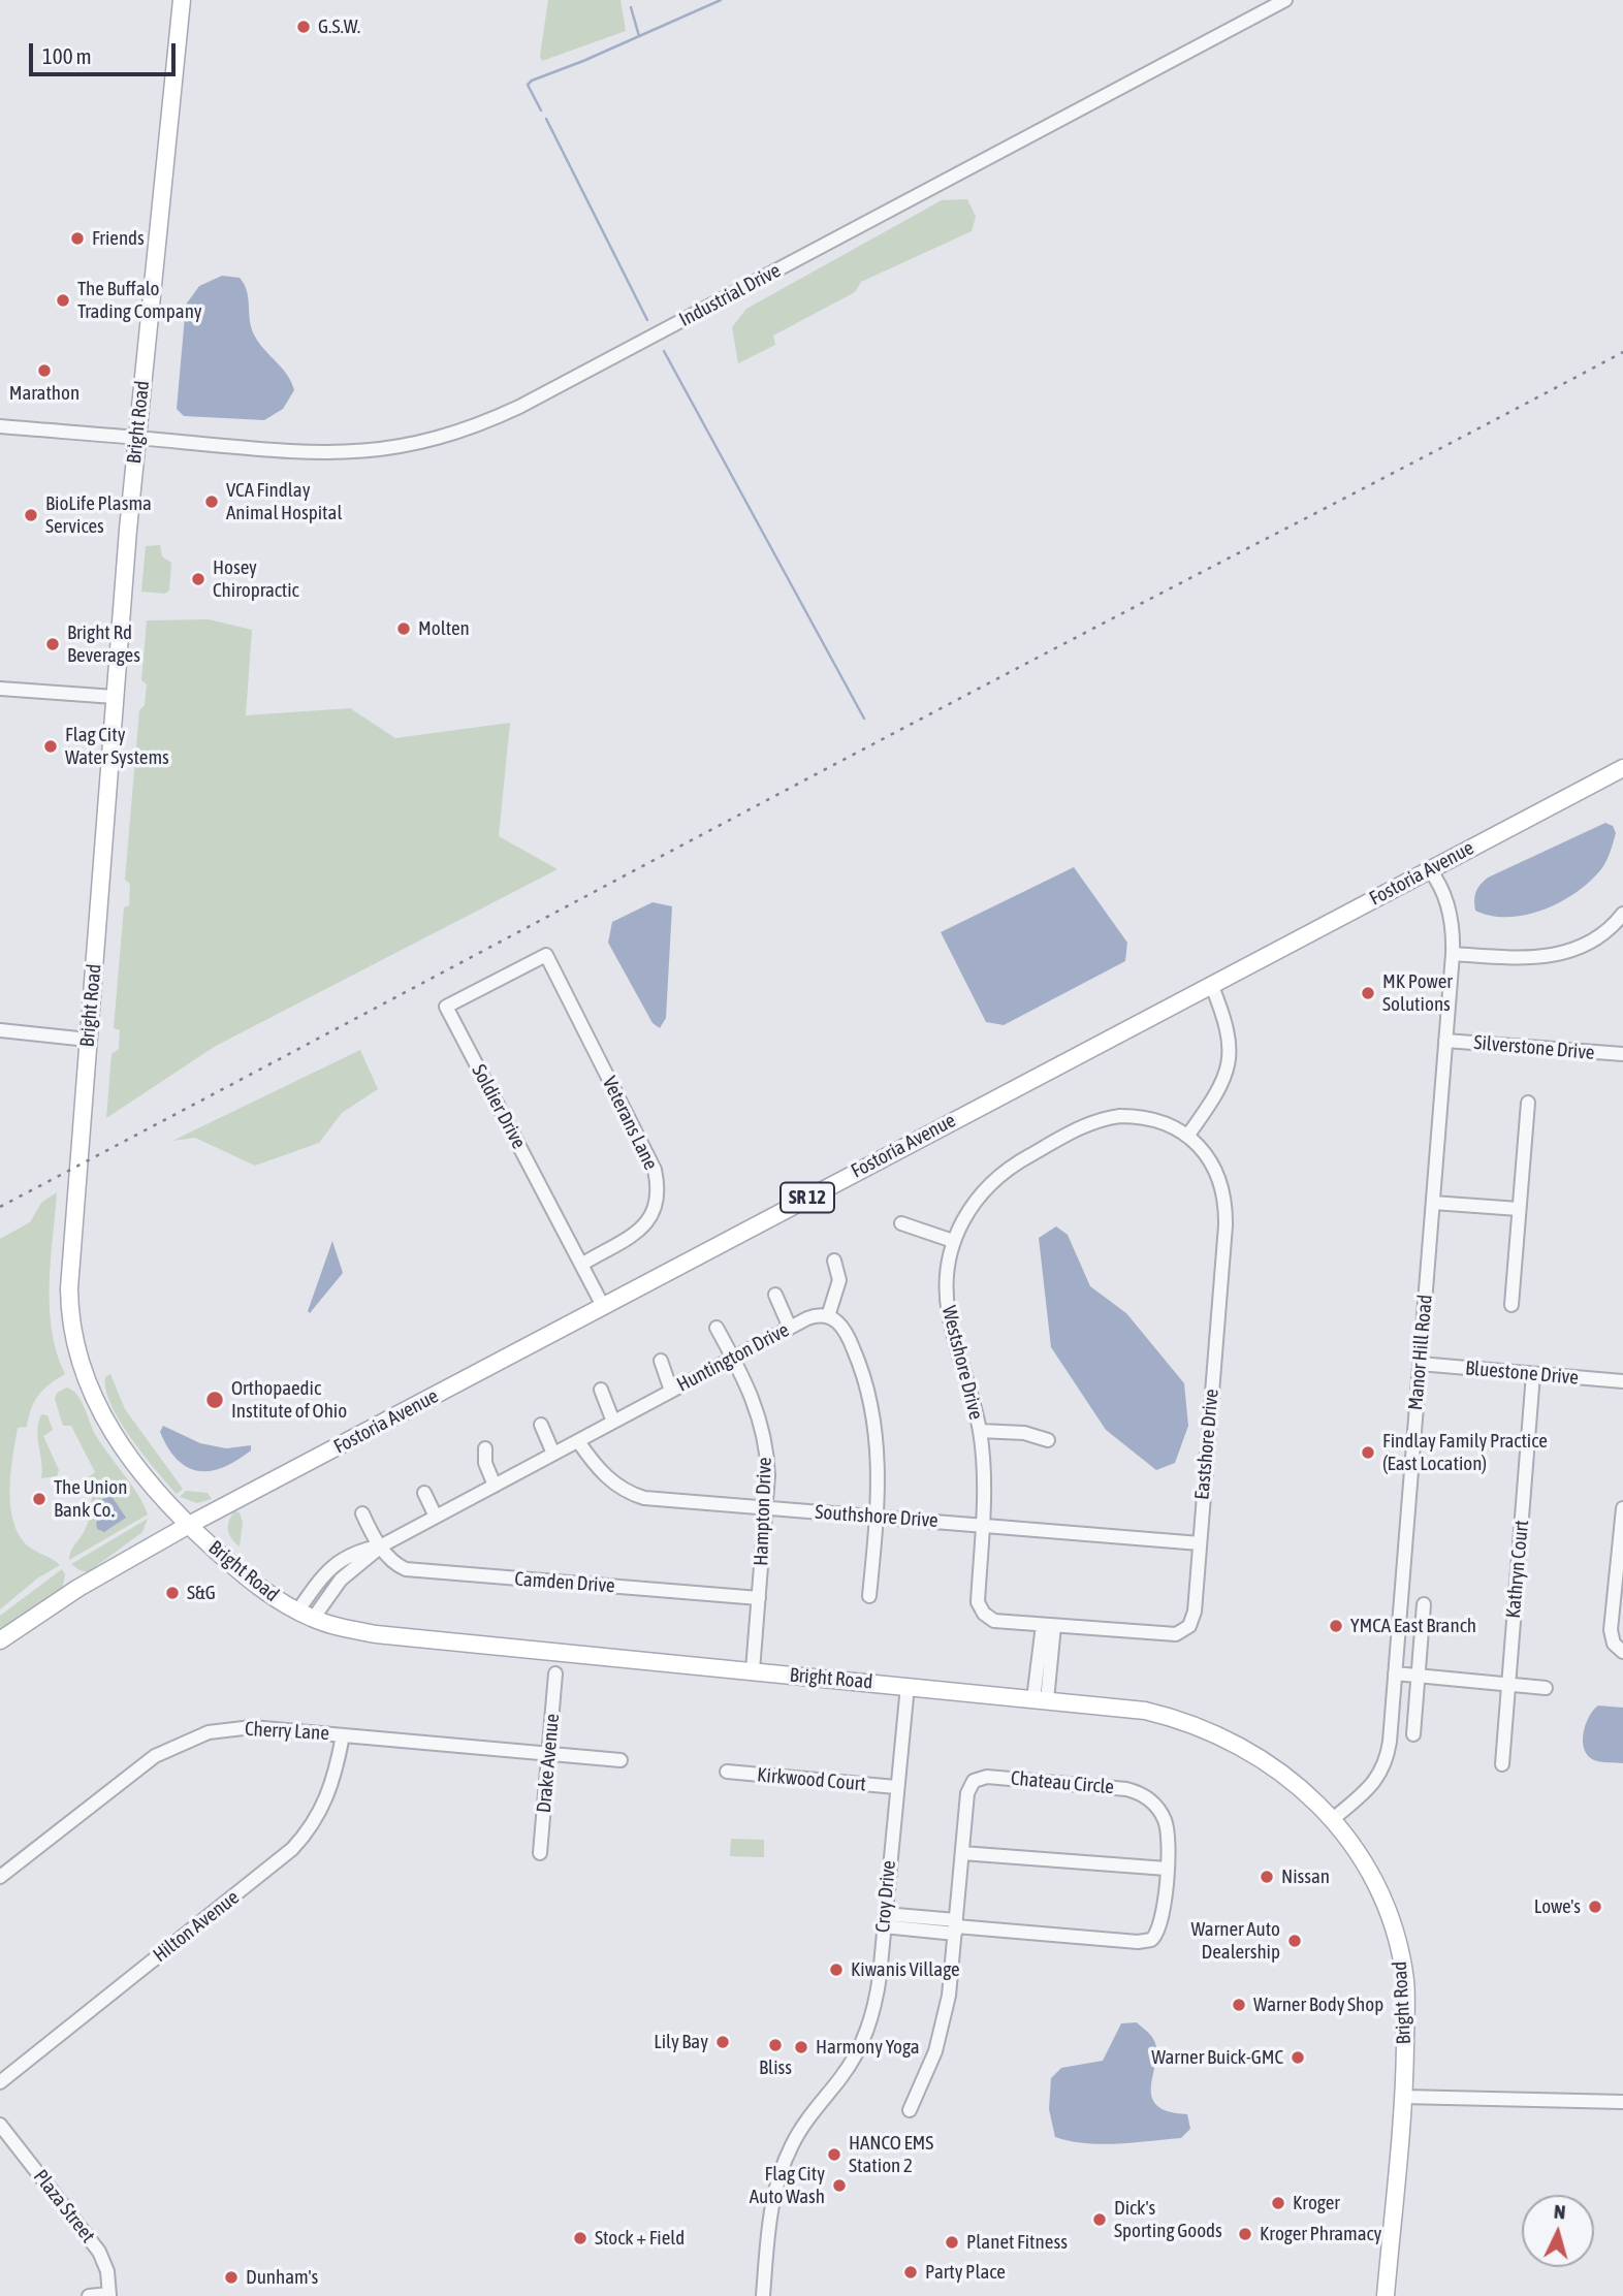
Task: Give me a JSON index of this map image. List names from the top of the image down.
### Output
{
  "streets": {
    "main road": ["Bright Road", "Fostoria Avenue", "SR 12"],
    "street": [
      "Industrial Drive",
      "Silverstone Drive",
      "Soldier Drive",
      "Veterans Lane",
      "Manor Hill Road",
      "Huntington Drive",
      "Westshore Drive",
      "Bluestone Drive",
      "Eastshore Drive",
      "Hampton Drive",
      "Southshore Drive",
      "Kathryn Court",
      "Camden Drive",
      "Cherry Lane",
      "Drake Avenue",
      "Kirkwood Court",
      "Chateau Circle",
      "Croy Drive",
      "Hilton Avenue",
      "Plaza Street"
    ]
  },
  "crossings": [
    ["Industrial Drive", "Bright Road"],
    ["Bright Road", "Fostoria Avenue"],
    ["Bright Road", "Manor Hill Road"],
    ["Bright Road", "Huntington Drive"],
    ["Bright Road", "Hampton Drive"],
    ["Bright Road", "Croy Drive"],
    ["Fostoria Avenue", "Soldier Drive"],
    ["Fostoria Avenue", "Manor Hill Road"],
    ["Silverstone Drive", "Manor Hill Road"],
    ["Soldier Drive", "Veterans Lane"],
    ["Manor Hill Road", "Bluestone Drive"],
    ["Huntington Drive", "Hampton Drive"],
    ["Huntington Drive", "Southshore Drive"],
    ["Huntington Drive", "Camden Drive"],
    ["Westshore Drive", "Eastshore Drive"],
    ["Westshore Drive", "Southshore Drive"],
    ["Bluestone Drive", "Kathryn Court"],
    ["Eastshore Drive", "Southshore Drive"],
    ["Hampton Drive", "Southshore Drive"],
    ["Hampton Drive", "Camden Drive"],
    ["Cherry Lane", "Drake Avenue"],
    ["Cherry Lane", "Hilton Avenue"],
    ["Kirkwood Court", "Croy Drive"]
  ],
  "places": [
    "G.S.W.",
    "Friends",
    "The Buffalo Trading Company",
    "Marathon",
    "VCA Findlay Animal Hospital",
    "BioLife Plasma Services",
    "Hosey Chiropractic",
    "Molten",
    "Bright Rd Beverages",
    "Flag City Water Systems",
    "MK Power Solutions",
    "Orthopaedic Institute of Ohio",
    "Findlay Family Practice (East Location)",
    "The Union Bank Co.",
    "S&G",
    "YMCA East Branch",
    "Nissan",
    "Lowe's",
    "Warner Auto Dealership",
    "Kiwanis Village",
    "Warner Body Shop",
    "Lily Bay",
    "Bliss",
    "Harmony Yoga",
    "Warner Buick-GMC",
    "HANCO EMS Station 2",
    "Flag City Auto Wash",
    "Kroger",
    "Dick's Sporting Goods",
    "Kroger Phramacy",
    "Stock + Field",
    "Planet Fitness",
    "Party Place",
    "Dunham's"
  ],
  "scale_bar": "100 m",
  "north": "top"
}
